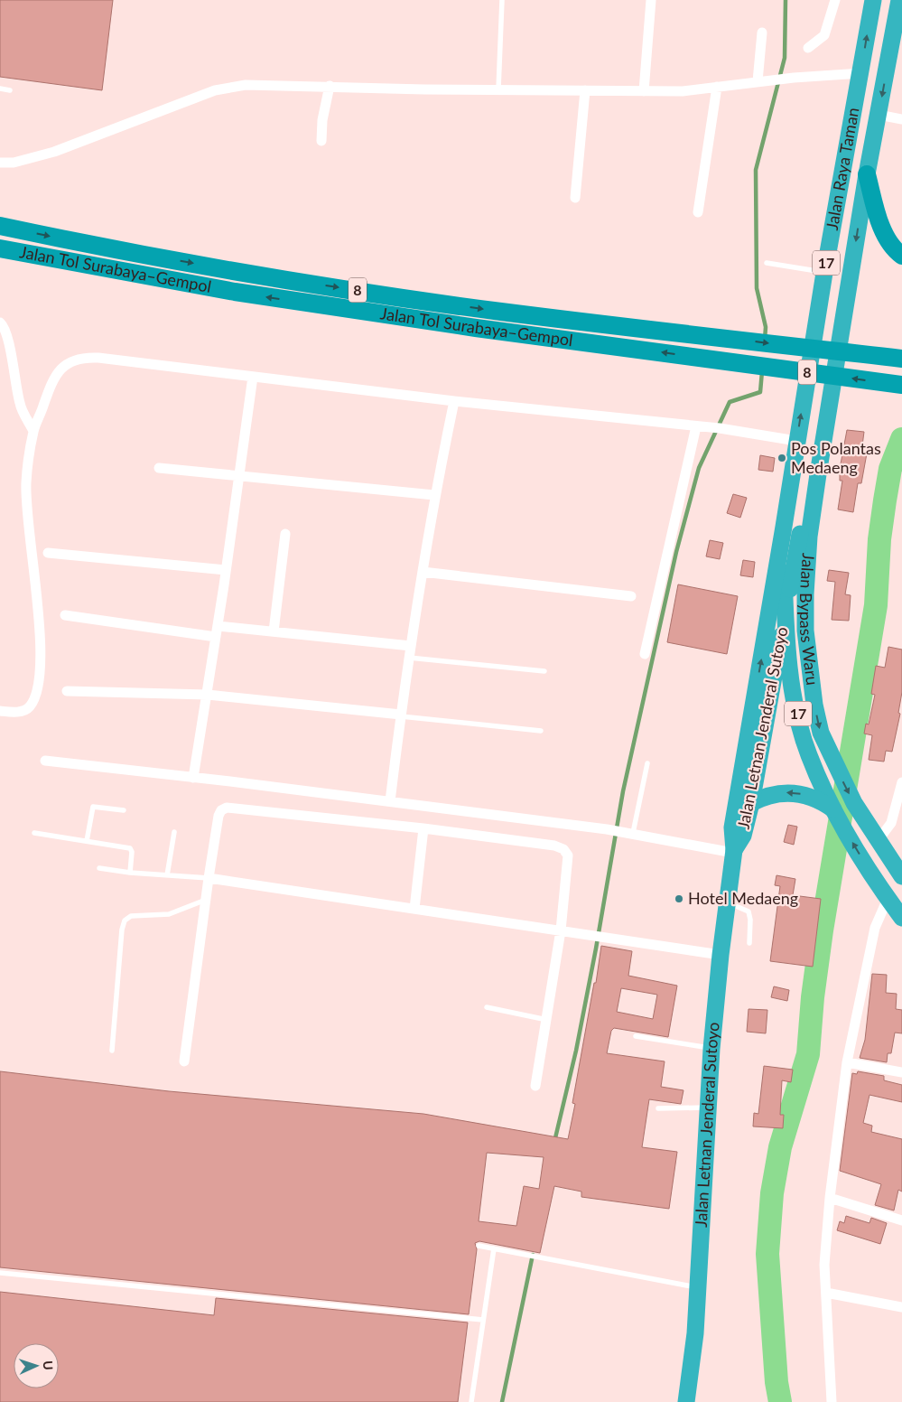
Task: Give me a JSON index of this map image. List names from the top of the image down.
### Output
{
  "streets": {
    "highway": [
      "Jalan Raya Taman",
      "17",
      "Jalan Tol Surabaya–Gempol",
      "8",
      "Jalan Bypass Waru",
      "Jalan Letnan Jenderal Sutoyo"
    ]
  },
  "crossings": [
    ["Jalan Raya Taman", "Jalan Bypass Waru"],
    ["Jalan Raya Taman", "Jalan Letnan Jenderal Sutoyo"],
    ["Jalan Bypass Waru", "Jalan Letnan Jenderal Sutoyo"]
  ],
  "places": ["Pos Polantas Medaeng", "Hotel Medaeng"],
  "north": "right"
}
